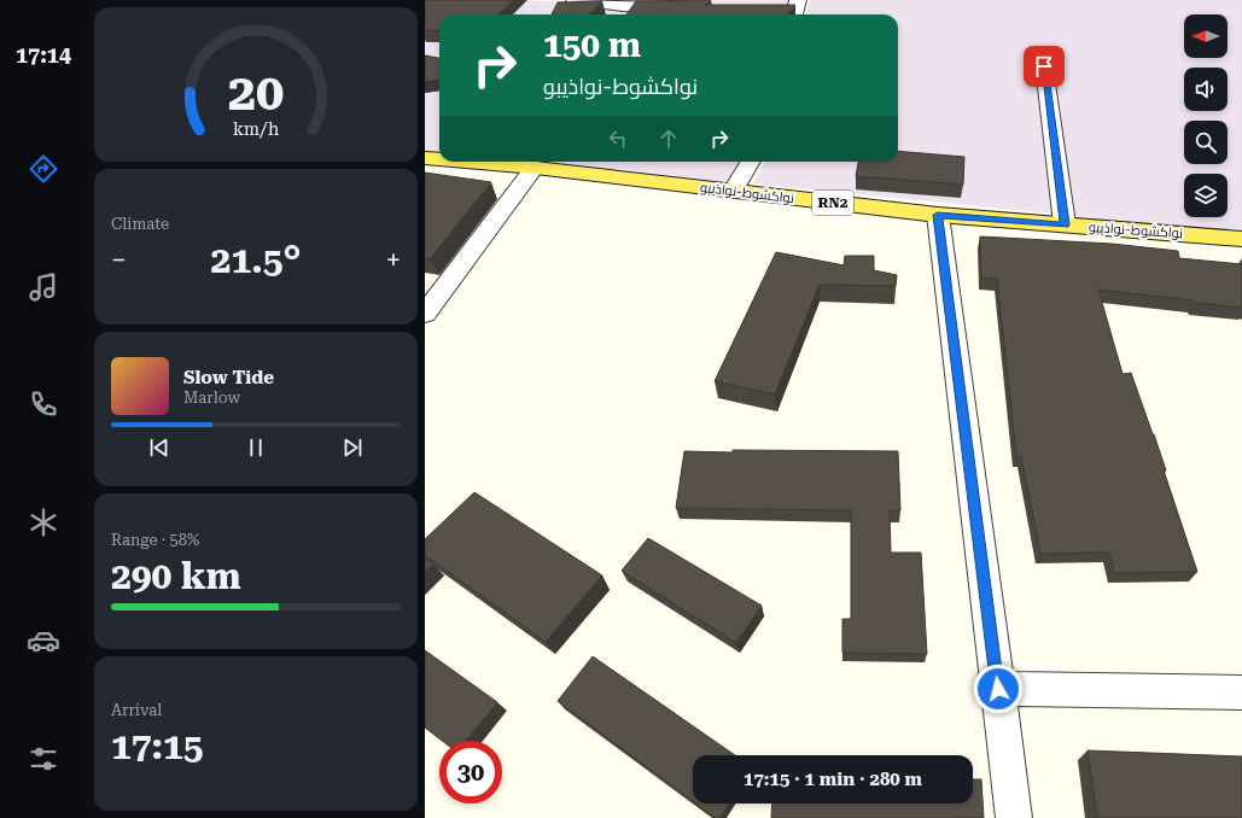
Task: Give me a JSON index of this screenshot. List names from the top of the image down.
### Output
{
  "streets": {
    "main road": ["نواكشوط-نواذيبو", "RN2"]
  },
  "north": "left",
  "page": {
    "tabs": "17:14",
    "turn": ["150 m", "نواكشوط-نواذيبو"],
    "tile": [
      "Climate",
      ["Range · 58%", "290 km"],
      ["Arrival", "17:15"]
    ],
    "heat": ["−", "21.5°", "+"],
    "song": ["Slow Tide", "Marlow"],
    "limit": "30",
    "trip": "17:15 · 1 min · 280 m",
    "gauge": ["20", "km/h"]
  }
}
